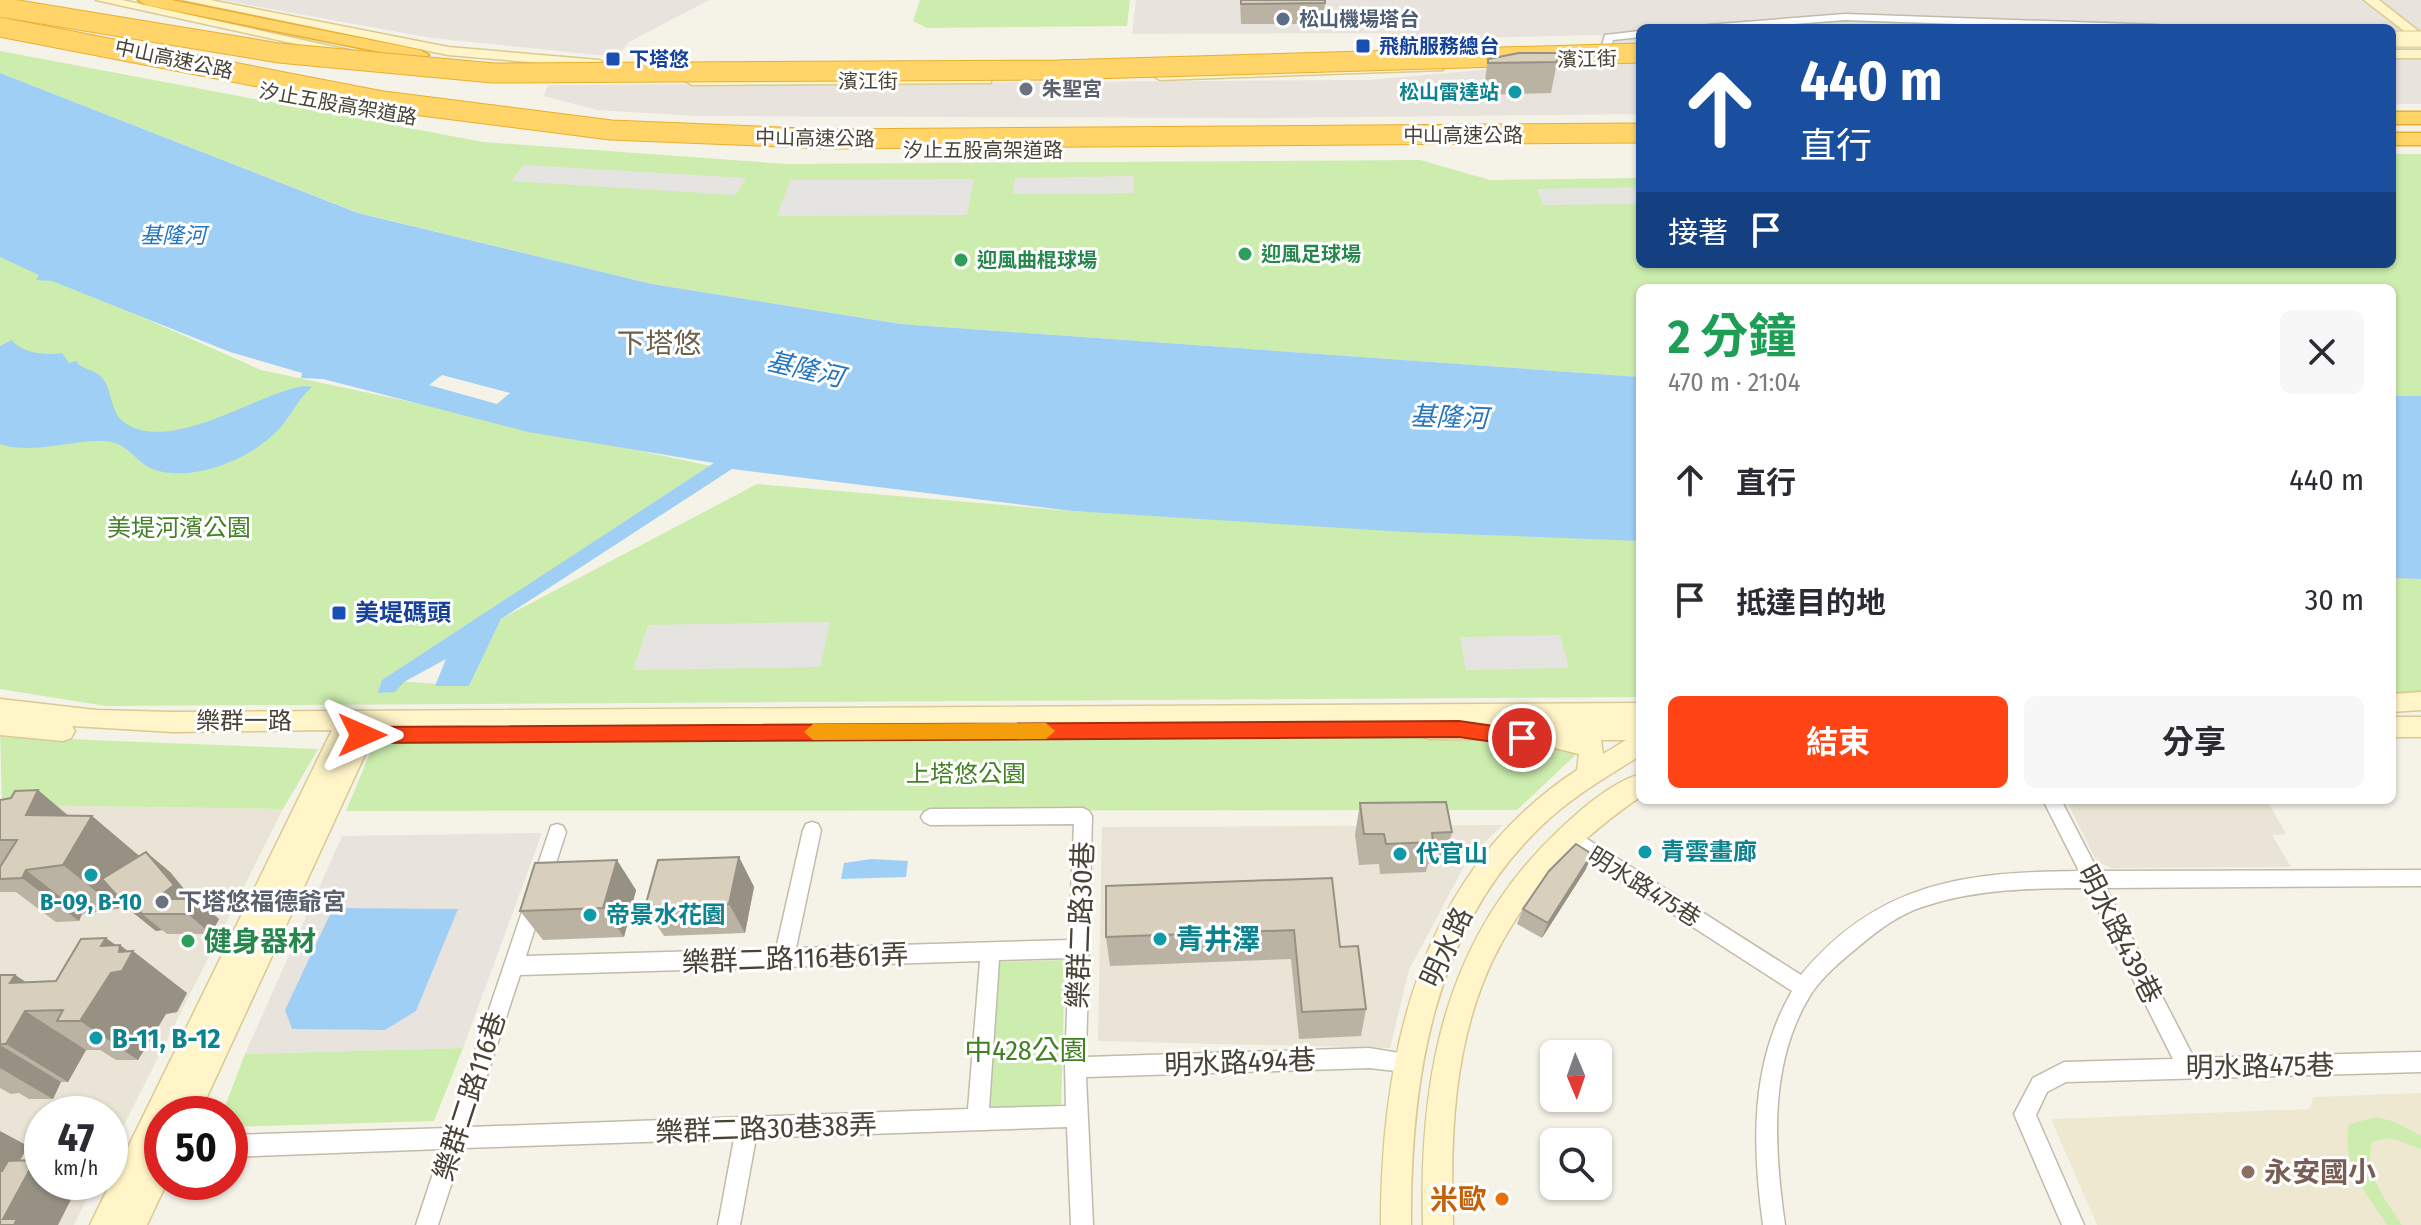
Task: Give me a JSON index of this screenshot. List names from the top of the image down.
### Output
{
  "streets": {
    "highway": ["中山高速公路", "汐止五股高架道路"],
    "main road": ["濱江街", "樂群一路", "明水路"],
    "street": [
      "明水路475巷",
      "樂群二路30巷",
      "明水路439巷",
      "樂群二路116巷61弄",
      "明水路494巷",
      "樂群二路116巷",
      "樂群二路30巷38弄"
    ]
  },
  "crossings": [
    ["明水路475巷", "明水路439巷"],
    ["明水路475巷", "明水路"],
    ["樂群二路30巷", "樂群二路116巷61弄"],
    ["樂群二路30巷", "明水路494巷"],
    ["樂群二路30巷", "樂群二路30巷38弄"],
    ["明水路", "明水路494巷"],
    ["樂群二路116巷61弄", "樂群二路116巷"],
    ["樂群二路116巷", "樂群二路30巷38弄"]
  ],
  "districts": ["下塔悠"],
  "water": ["基隆河"],
  "parks": ["美堤河濱公園", "上塔悠公園", "中428公園"],
  "places": {
    "other": [
      "松山機場塔台",
      "朱聖宮",
      "松山雷達站",
      "迎風足球場",
      "迎風曲棍球場",
      "青雲畫廊",
      "代官山",
      "B-09, B-10",
      "下塔悠福德爺宮",
      "帝景水花園",
      "青井澤",
      "健身器材",
      "B-11, B-12",
      "永安國小",
      "米歐"
    ],
    "transit": ["飛航服務總台", "下塔悠", "美堤碼頭"]
  },
  "north": "bottom",
  "page": {
    "turn": ["440 m", "直行"],
    "then": "接著",
    "heading": ["2 分鐘", "470 m · 21:04"],
    "list": [
      {
        "name": "直行",
        "value": "440 m"
      },
      {
        "name": "抵達目的地",
        "value": "30 m"
      }
    ],
    "buttons": ["結束", "分享"],
    "speed": "47 km/h",
    "limit": "50"
  }
}
